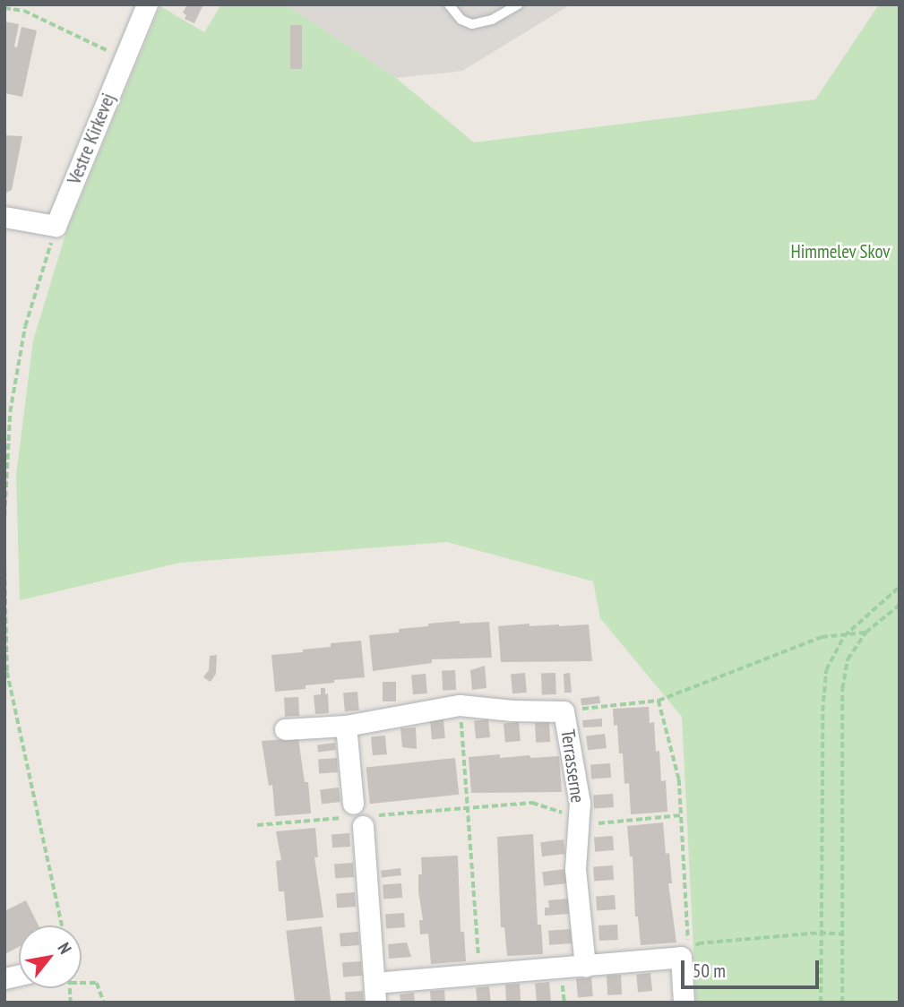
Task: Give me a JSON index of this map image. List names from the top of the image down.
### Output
{
  "streets": {
    "street": ["Vestre Kirkevej", "Terrasserne"]
  },
  "parks": ["Himmelev Skov"],
  "scale_bar": "50 m",
  "north": "top right"
}
